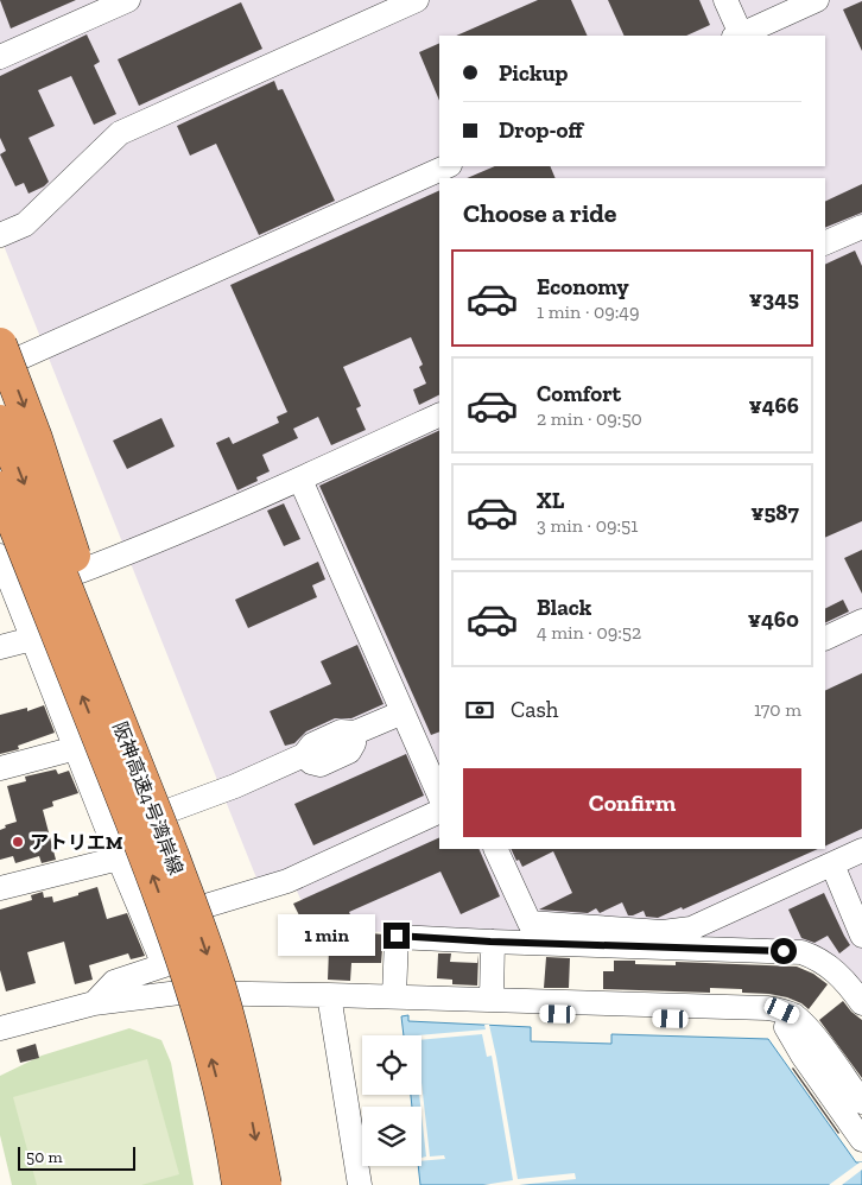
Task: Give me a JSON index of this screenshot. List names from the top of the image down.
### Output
{
  "streets": {
    "highway": ["阪神高速4号湾岸線"]
  },
  "places": ["アトリエM"],
  "scale_bar": "50 m",
  "page": {
    "banner": ["Pickup", "Drop-off"],
    "heading": "Choose a ride",
    "list": [
      {
        "name": "Economy",
        "note": "1 min · 09:49",
        "value": "¥345"
      },
      {
        "name": "Comfort",
        "note": "2 min · 09:50",
        "value": "¥466"
      },
      {
        "name": "XL",
        "note": "3 min · 09:51",
        "value": "¥587"
      },
      {
        "name": "Black",
        "note": "4 min · 09:52",
        "value": "¥460"
      }
    ],
    "pay": ["Cash", "170 m"],
    "buttons": "Confirm",
    "bubble": "1 min",
    "scale": "50 m"
  }
}
